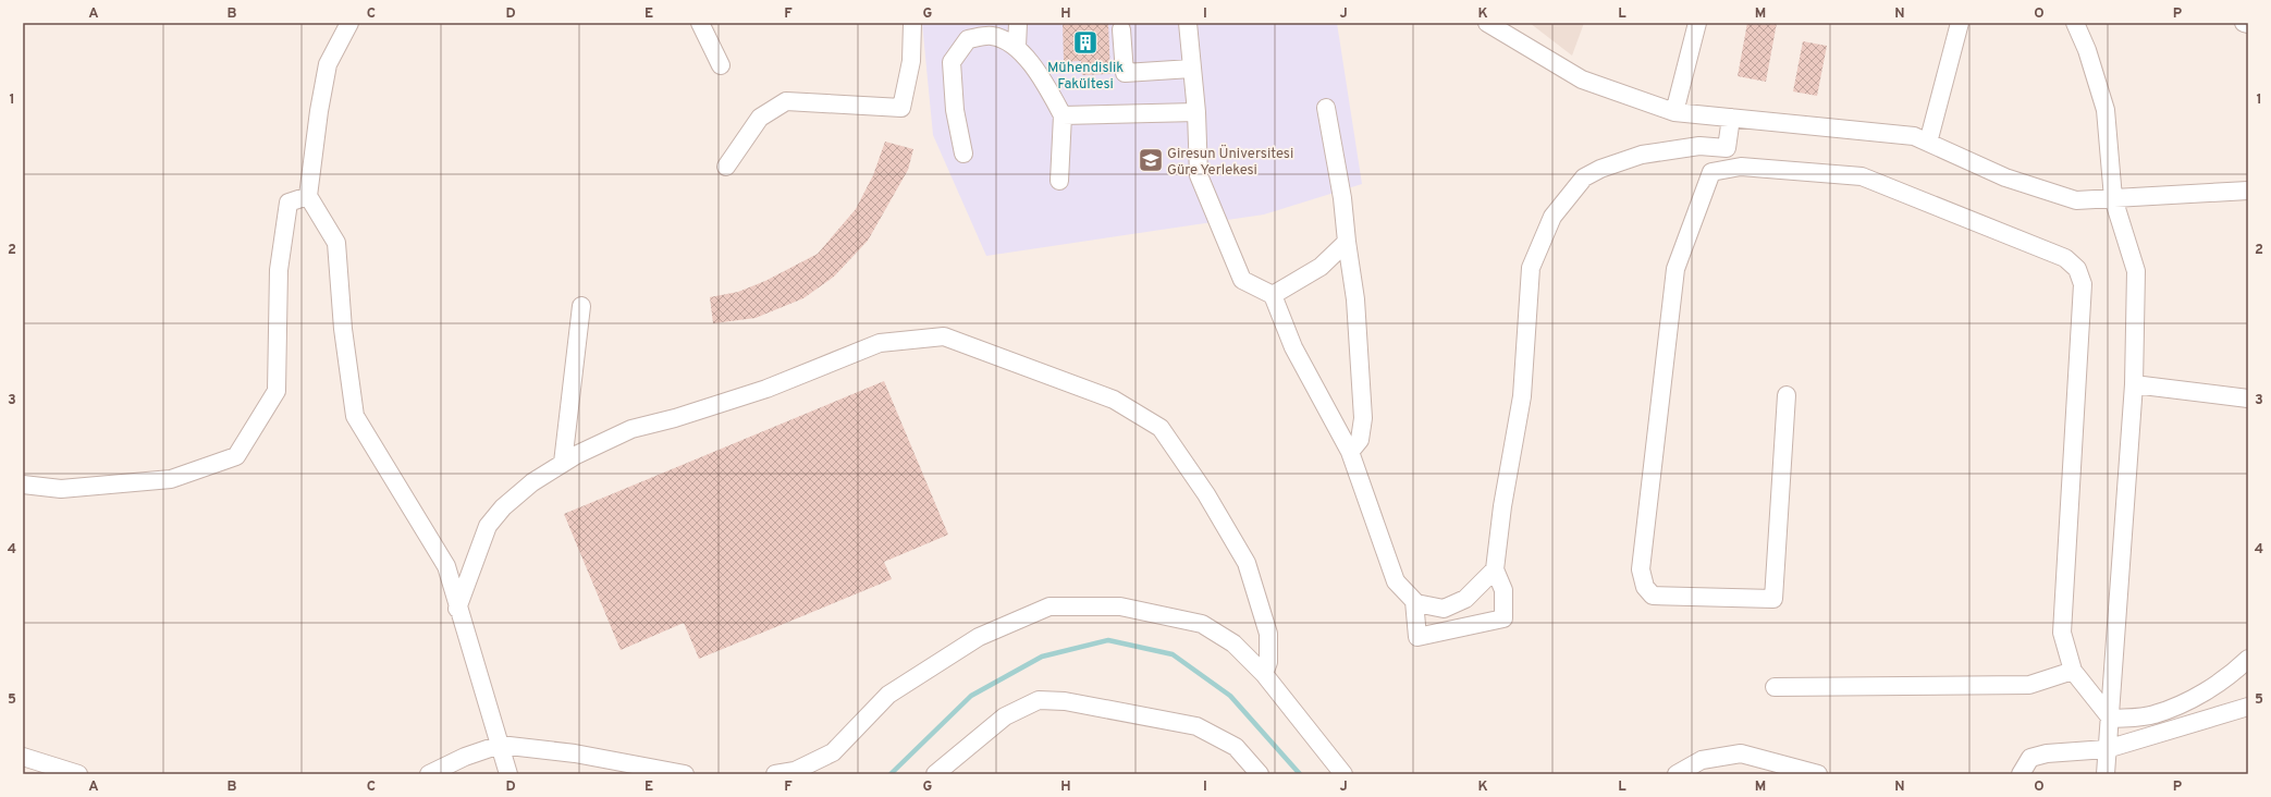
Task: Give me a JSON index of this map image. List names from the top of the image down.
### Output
{
  "places": {
    "building": ["Mühendislik Fakültesi"],
    "school or university": ["Giresun Üniversitesi Güre Yerlekesi"]
  },
  "grid": {
    "columns": [
      "A",
      "B",
      "C",
      "D",
      "E",
      "F",
      "G",
      "H",
      "I",
      "J",
      "K",
      "L",
      "M",
      "N",
      "O",
      "P"
    ],
    "rows": [
      "1",
      "2",
      "3",
      "4",
      "5"
    ]
  }
}
